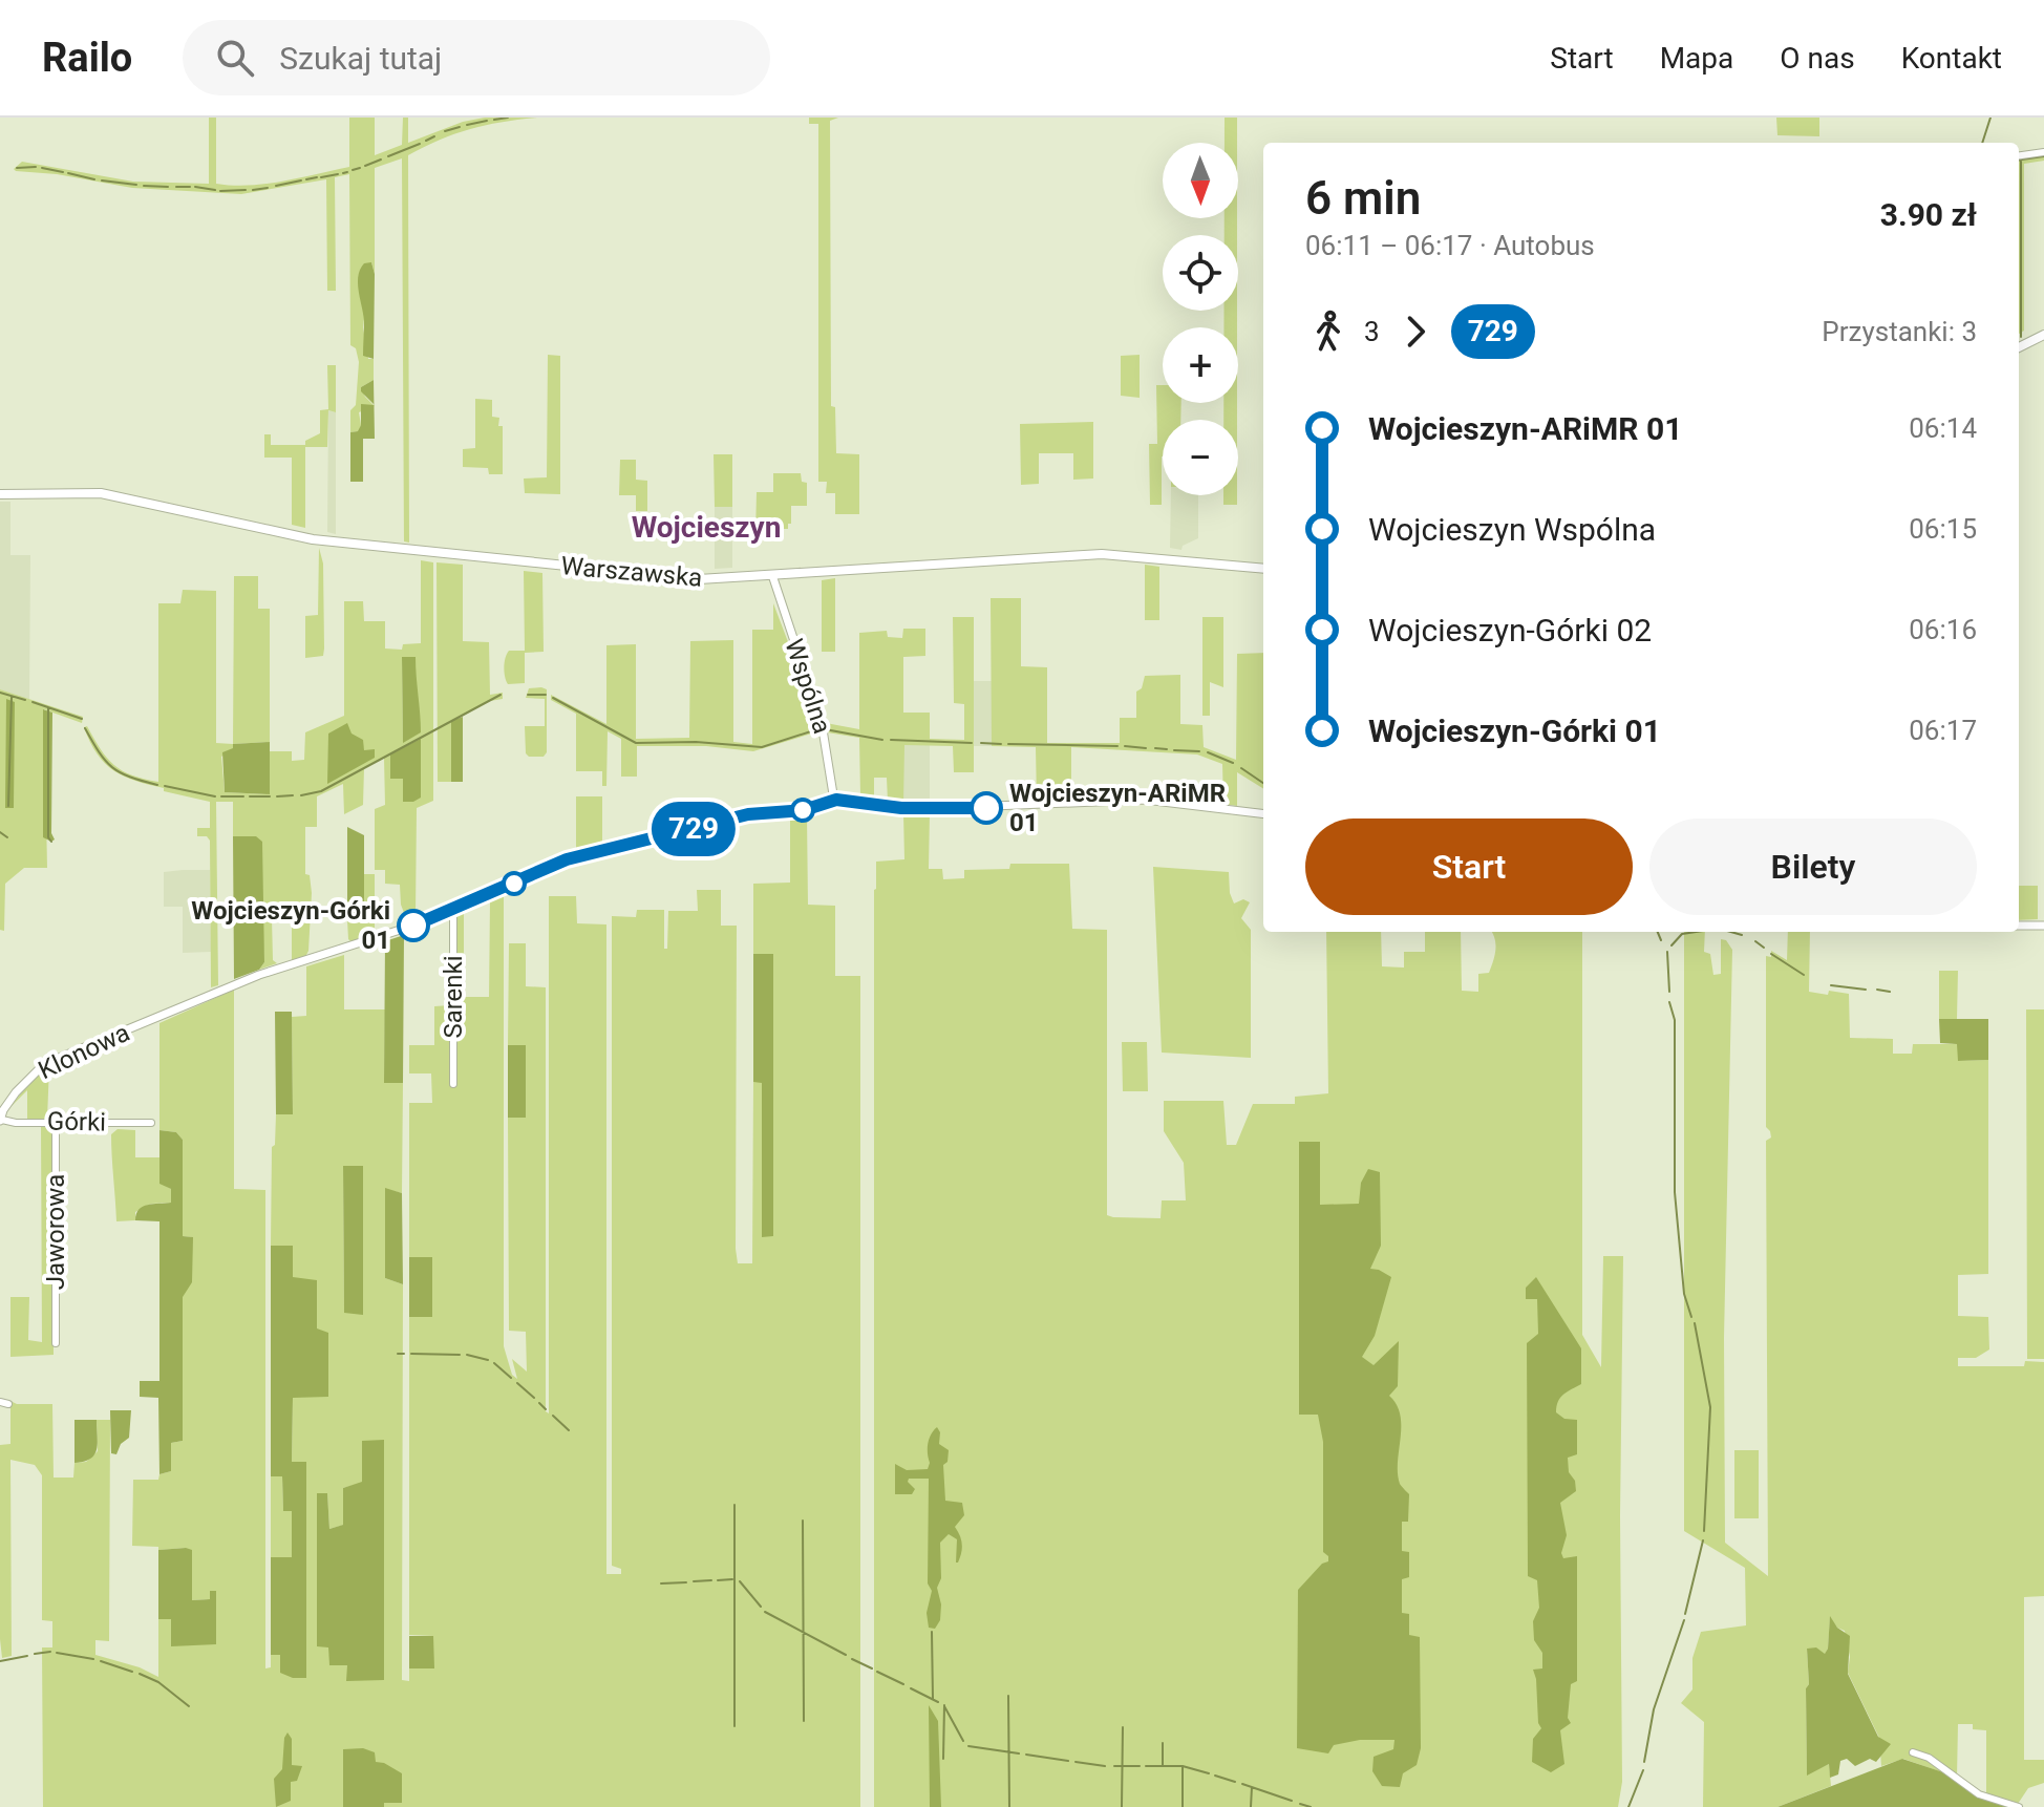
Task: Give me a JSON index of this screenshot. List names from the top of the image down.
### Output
{
  "streets": {
    "main road": ["Warszawska"],
    "street": [
      "Wspólna",
      "Sarenki",
      "Klonowa",
      "Górki",
      "Jaworowa"
    ]
  },
  "crossings": [
    ["Warszawska", "Wspólna"],
    ["Wspólna", "Klonowa"],
    ["Sarenki", "Klonowa"],
    ["Klonowa", "Górki"],
    ["Górki", "Jaworowa"]
  ],
  "districts": ["Wojcieszyn"],
  "places": ["Wojcieszyn-ARiMR 01", "Wojcieszyn-Górki 01"],
  "lines": ["bus line 729"],
  "north": "bottom",
  "page": {
    "header": "Railo",
    "search": "Szukaj tutaj",
    "nav": [
      "Start",
      "Mapa",
      "O nas",
      "Kontakt"
    ],
    "on_map": "729",
    "map_buttons": ["+", "−"],
    "heading": ["6 min", "06:11 – 06:17 · Autobus", "3.90 zł"],
    "legs": ["3", "729", "Przystanki: 3"],
    "list": [
      {
        "name": "Wojcieszyn-ARiMR 01",
        "value": "06:14"
      },
      {
        "name": "Wojcieszyn Wspólna",
        "value": "06:15"
      },
      {
        "name": "Wojcieszyn-Górki 02",
        "value": "06:16"
      },
      {
        "name": "Wojcieszyn-Górki 01",
        "value": "06:17"
      }
    ],
    "buttons": ["Start", "Bilety"]
  }
}
